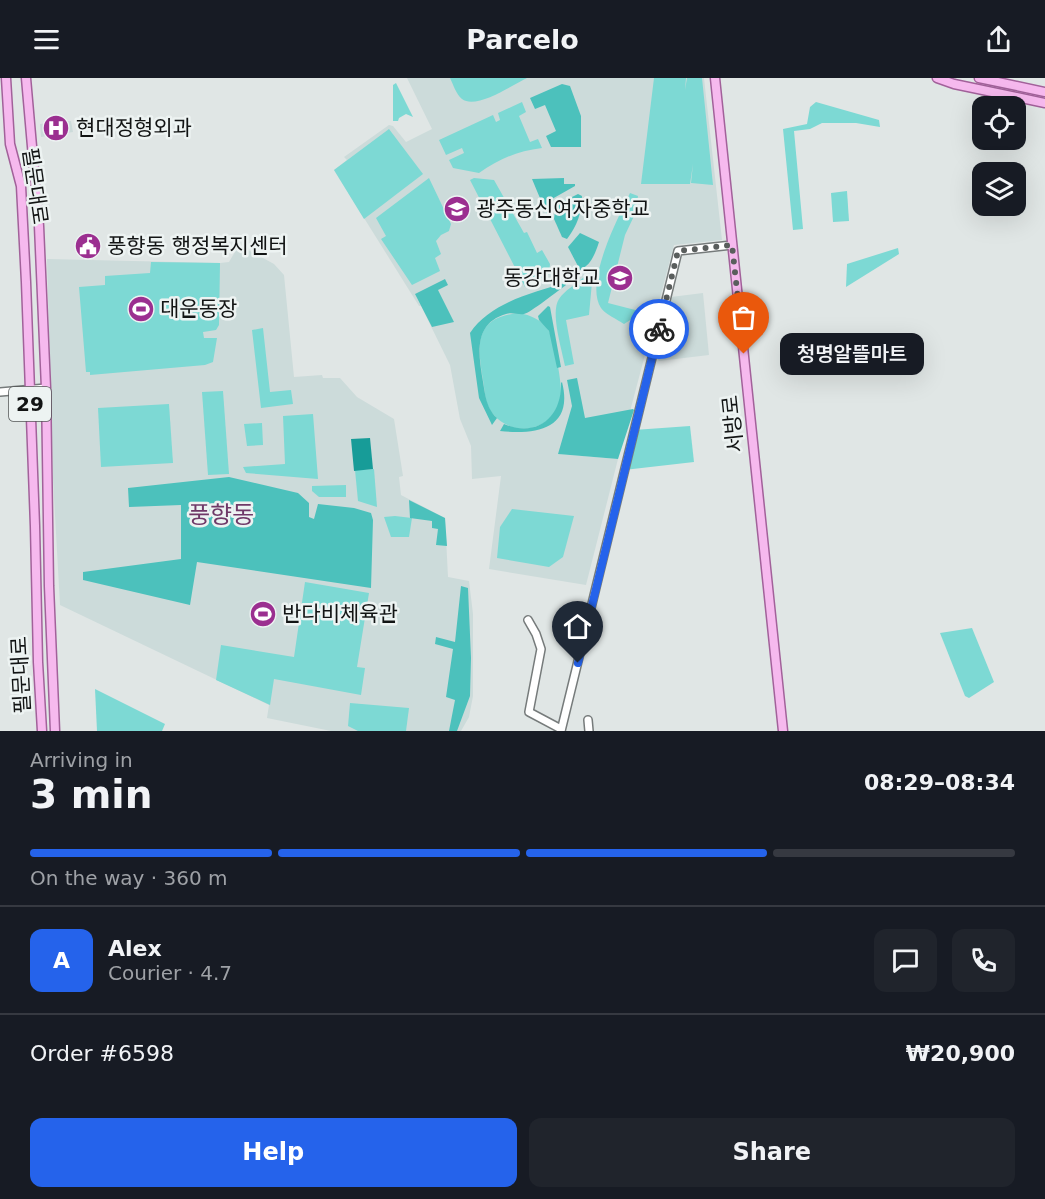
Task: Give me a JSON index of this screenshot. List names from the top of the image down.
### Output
{
  "streets": {
    "main road": ["필문대로", "29", "서방로"]
  },
  "districts": ["풍향동"],
  "places": {
    "hospital": ["현대정형외과"],
    "school or university": ["광주동신여자중학교", "동강대학교"],
    "public building": ["풍향동 행정복지센터"],
    "sports": ["대운동장", "반다비체육관"],
    "other": ["청명알뜰마트"]
  },
  "page": {
    "header": "Parcelo",
    "bubble": "청명알뜰마트",
    "heading": ["3 min", "Arriving in", "08:29–08:34"],
    "panel": [
      "Alex",
      "Courier · 4.7",
      "Order #6598",
      "₩20,900"
    ],
    "bar": "On the way · 360 m",
    "round": "A",
    "buttons": ["Help", "Share"]
  }
}
